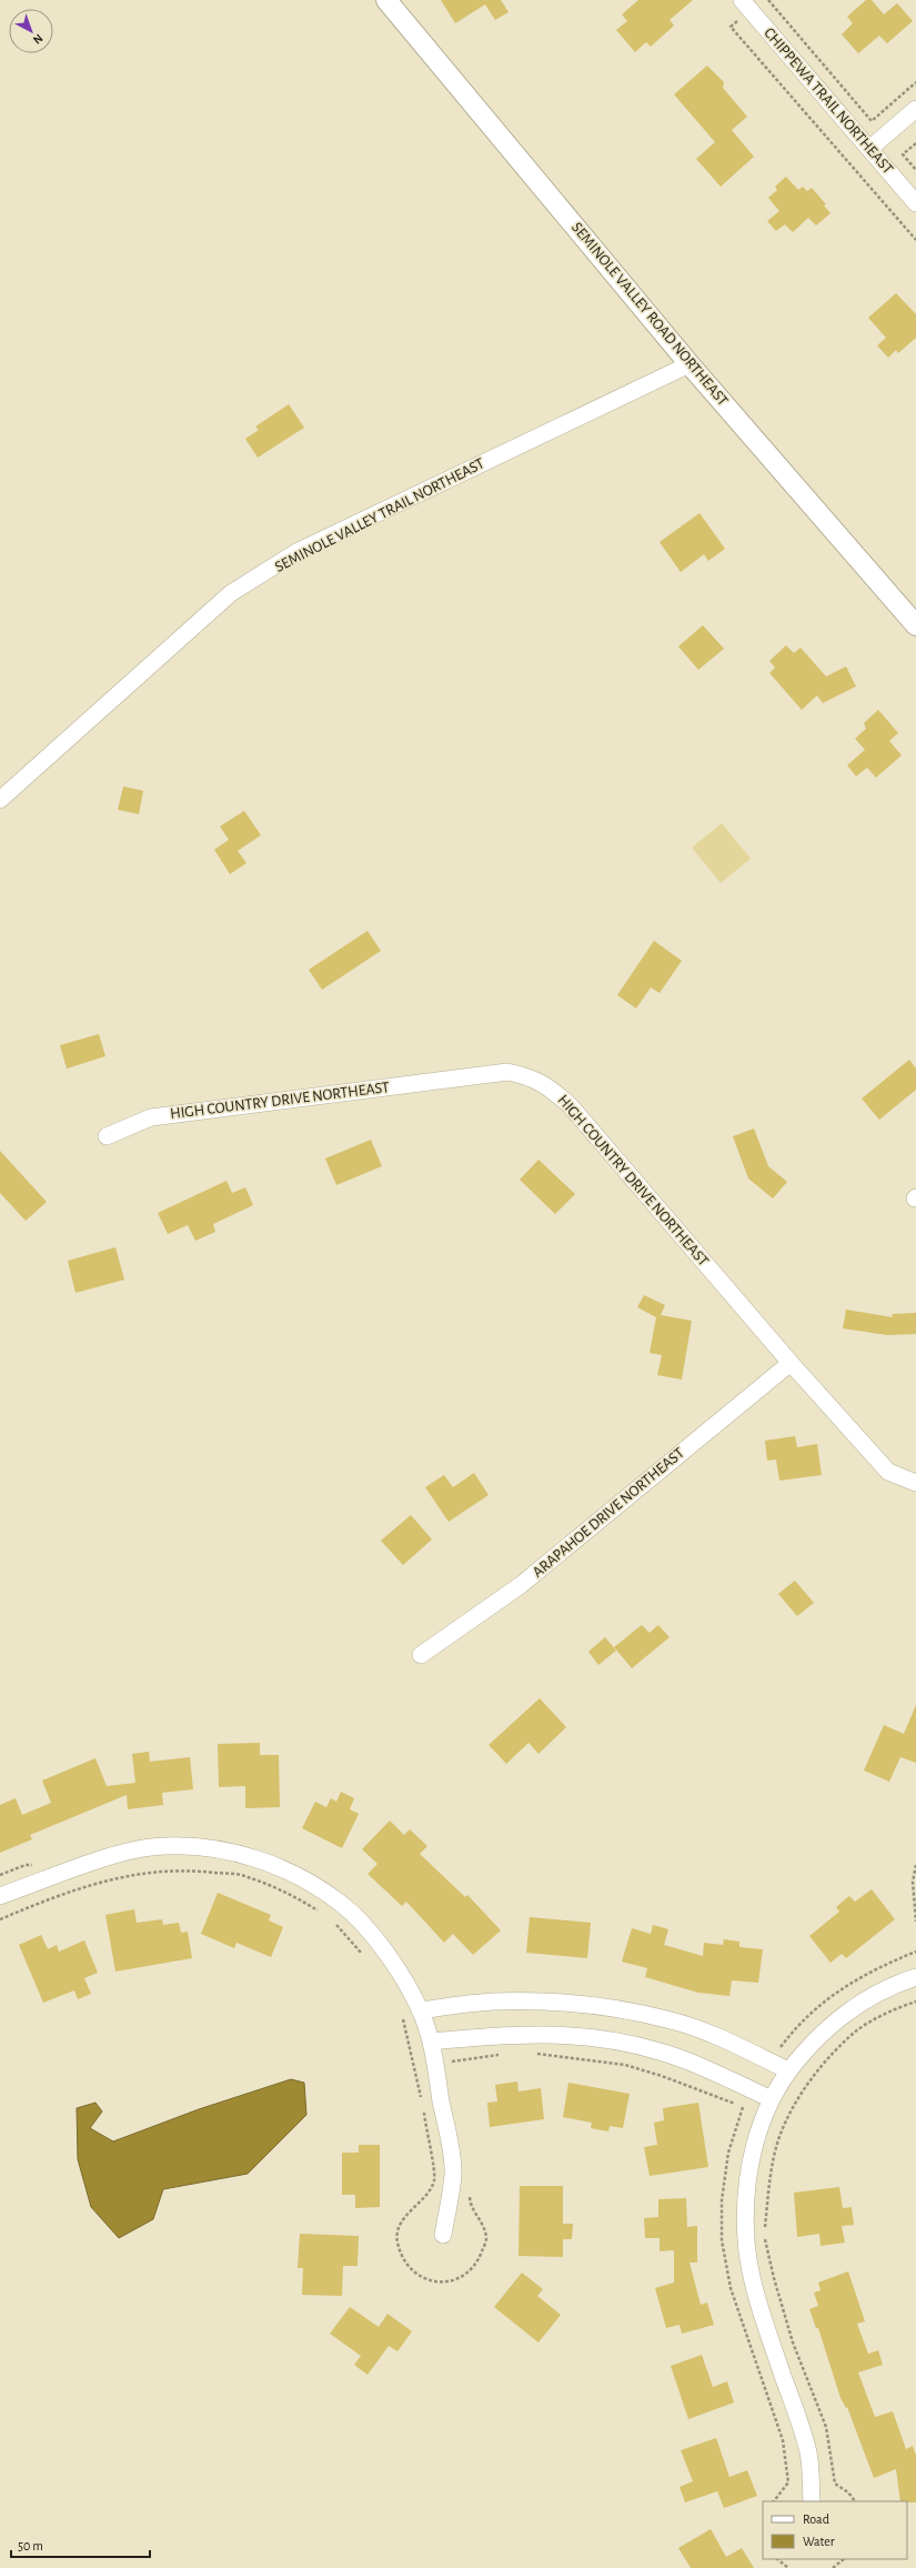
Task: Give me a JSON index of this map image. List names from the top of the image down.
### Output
{
  "streets": {
    "street": [
      "CHIPPEWA TRAIL NORTHEAST",
      "SEMINOLE VALLEY ROAD NORTHEAST",
      "SEMINOLE VALLEY TRAIL NORTHEAST",
      "HIGH COUNTRY DRIVE NORTHEAST",
      "ARAPAHOE DRIVE NORTHEAST"
    ]
  },
  "crossings": [
    ["SEMINOLE VALLEY ROAD NORTHEAST", "SEMINOLE VALLEY TRAIL NORTHEAST"],
    ["HIGH COUNTRY DRIVE NORTHEAST", "ARAPAHOE DRIVE NORTHEAST"]
  ],
  "legend": ["Road", "Water"],
  "scale_bar": "50 m",
  "north": "bottom right"
}
